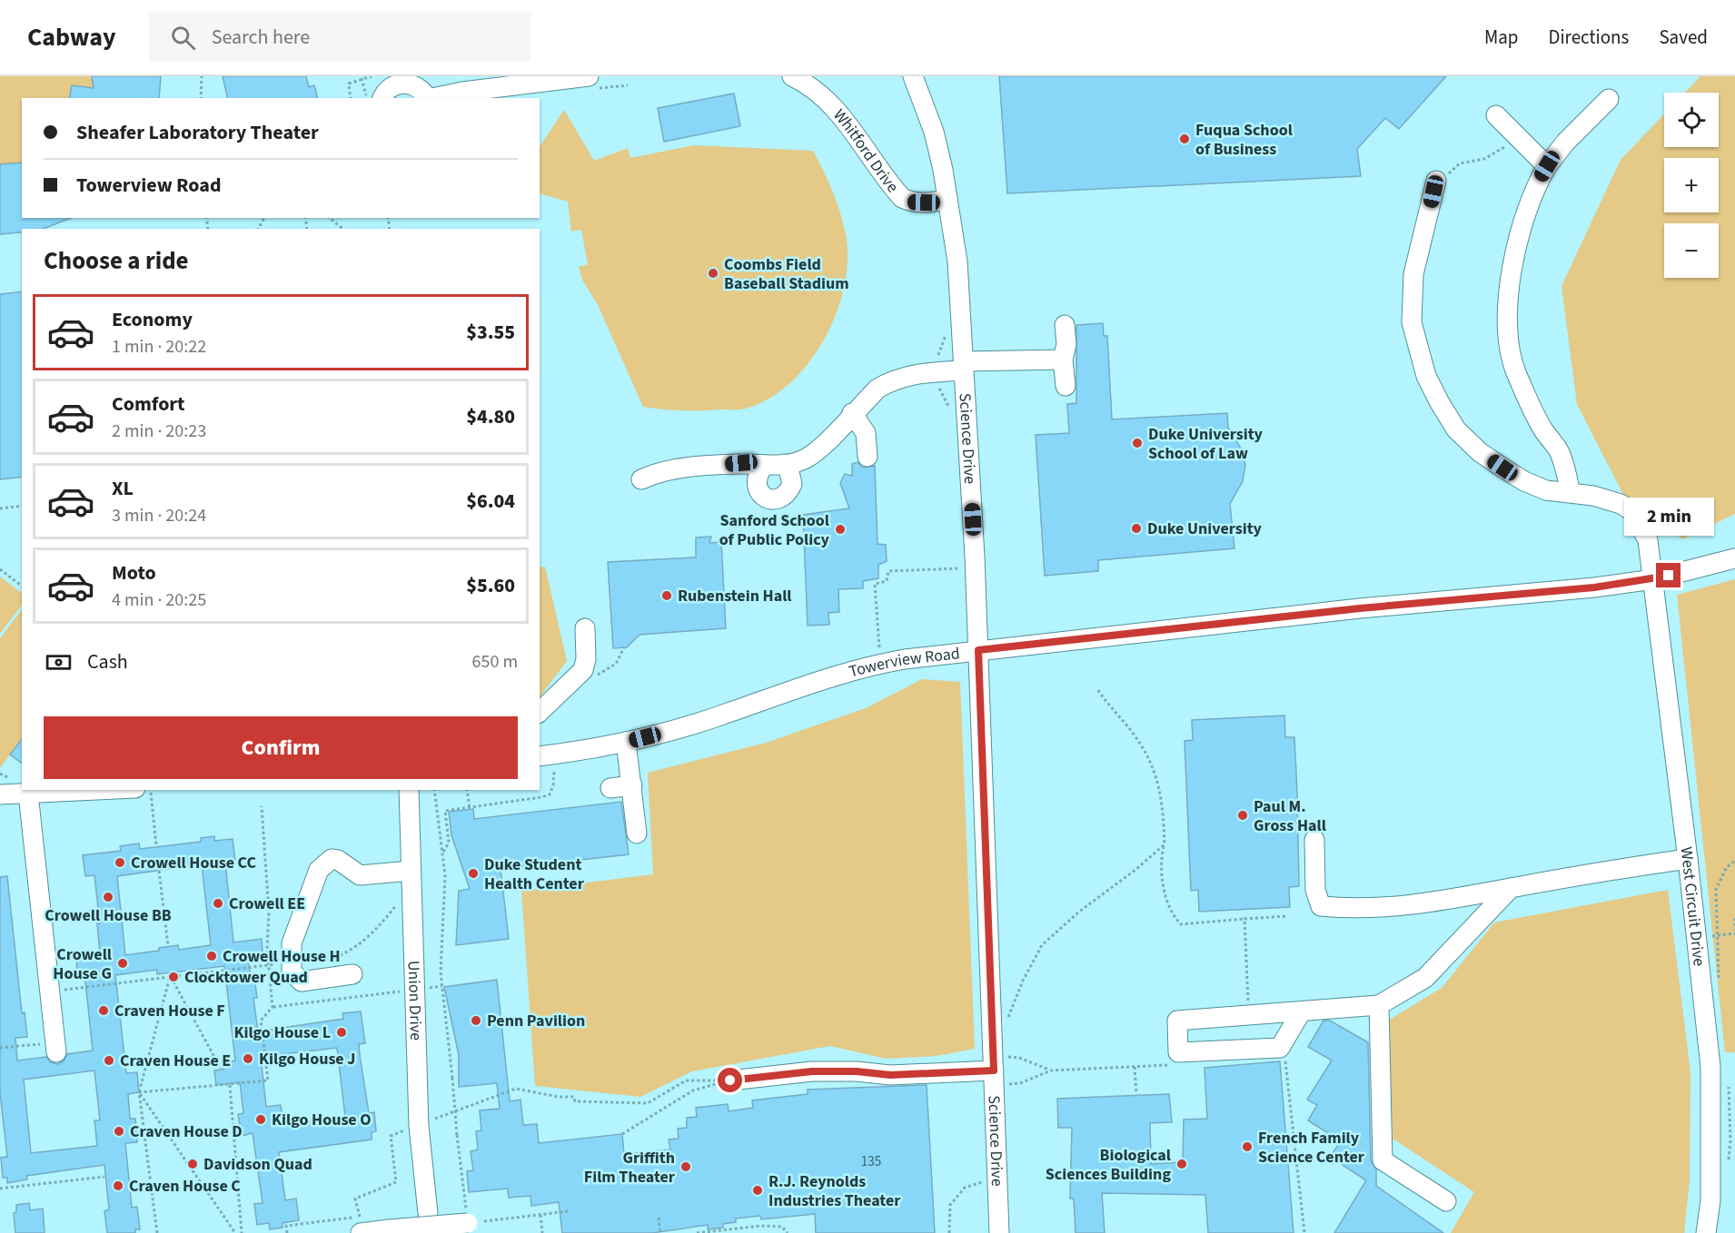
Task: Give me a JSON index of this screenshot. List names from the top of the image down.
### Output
{
  "streets": {
    "street": [
      "Whitford Drive",
      "Science Drive",
      "Towerview Road",
      "West Circuit Drive",
      "Union Drive"
    ]
  },
  "crossings": [
    ["Whitford Drive", "Science Drive"],
    ["Science Drive", "Towerview Road"],
    ["Towerview Road", "West Circuit Drive"]
  ],
  "places": [
    "Fuqua School of Business",
    "Coombs Field Baseball Stadium",
    "Duke University School of Law",
    "Duke University",
    "Sanford School of Public Policy",
    "Rubenstein Hall",
    "Paul M. Gross Hall",
    "Crowell House CC",
    "Duke Student Health Center",
    "Crowell House BB",
    "Crowell EE",
    "Crowell House H",
    "Crowell House G",
    "Clocktower Quad",
    "Craven House F",
    "Penn Pavilion",
    "Kilgo House L",
    "Kilgo House J",
    "Craven House E",
    "Kilgo House O",
    "Craven House D",
    "French Family Science Center",
    "Davidson Quad",
    "Biological Sciences Building",
    "Griffith Film Theater",
    "Craven House C",
    "R.J. Reynolds Industries Theater"
  ],
  "house_numbers": ["135"],
  "page": {
    "header": "Cabway",
    "search": "Search here",
    "nav": ["Map", "Directions", "Saved"],
    "map_buttons": ["+", "−"],
    "banner": ["Sheafer Laboratory Theater", "Towerview Road"],
    "heading": "Choose a ride",
    "list": [
      {
        "name": "Economy",
        "note": "1 min · 20:22",
        "value": "$3.55"
      },
      {
        "name": "Comfort",
        "note": "2 min · 20:23",
        "value": "$4.80"
      },
      {
        "name": "XL",
        "note": "3 min · 20:24",
        "value": "$6.04"
      },
      {
        "name": "Moto",
        "note": "4 min · 20:25",
        "value": "$5.60"
      }
    ],
    "bubble": "2 min",
    "pay": ["Cash", "650 m"],
    "buttons": "Confirm"
  }
}
